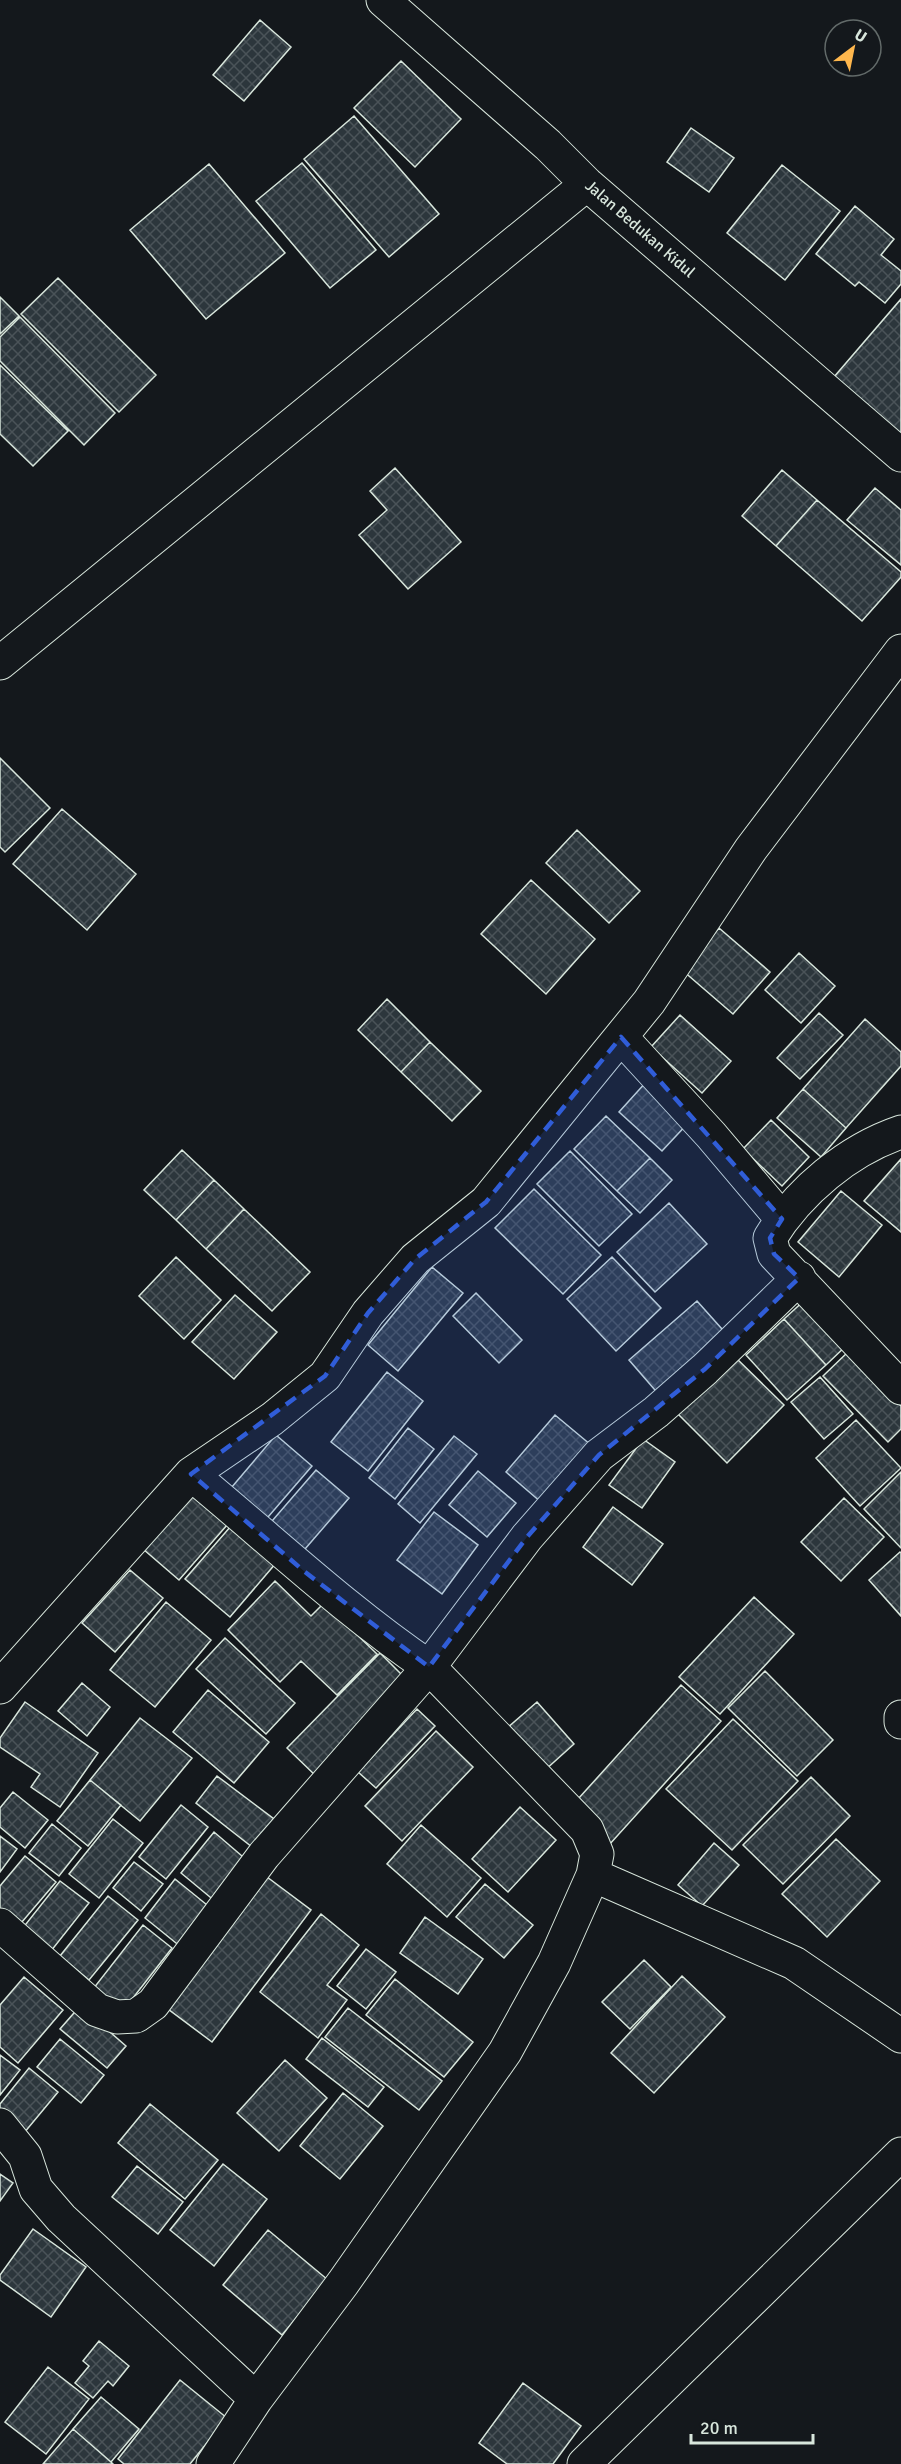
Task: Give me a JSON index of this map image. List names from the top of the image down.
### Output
{
  "streets": {
    "street": ["Jalan Bedukan Kidul"]
  },
  "scale_bar": "20 m",
  "north": "top right"
}
